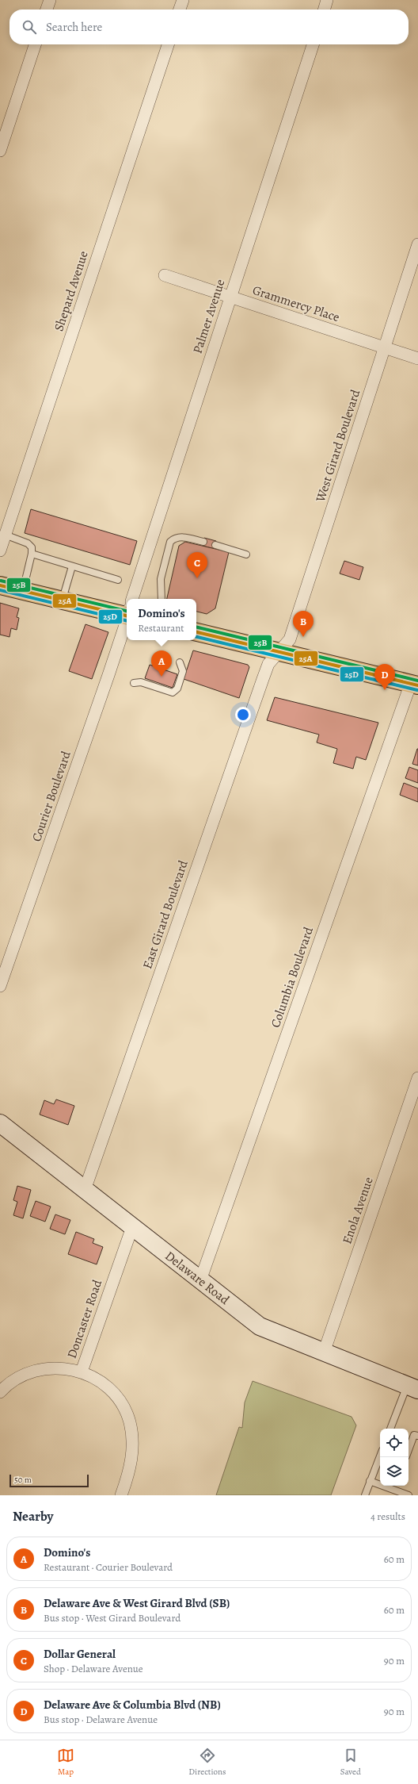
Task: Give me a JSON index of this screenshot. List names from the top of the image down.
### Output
{
  "streets": {
    "street": [
      "Shepard Avenue",
      "Grammercy Place",
      "Palmer Avenue",
      "West Girard Boulevard",
      "Courier Boulevard",
      "East Girard Boulevard",
      "Columbia Boulevard",
      "Enola Avenue",
      "Delaware Road",
      "Doncaster Road"
    ]
  },
  "crossings": [
    ["Grammercy Place", "Palmer Avenue"],
    ["Grammercy Place", "West Girard Boulevard"],
    ["West Girard Boulevard", "East Girard Boulevard"],
    ["East Girard Boulevard", "Delaware Road"],
    ["Columbia Boulevard", "Delaware Road"],
    ["Enola Avenue", "Delaware Road"],
    ["Delaware Road", "Doncaster Road"]
  ],
  "lines": ["transit line 25B", "transit line 25A", "transit line 25D"],
  "scale_bar": "50 m",
  "page": {
    "search": "Search here",
    "pins": [
      "C",
      "B",
      "A",
      "D"
    ],
    "popup": ["Domino's", "Restaurant"],
    "scale": "50 m",
    "heading": ["Nearby", "4 results"],
    "list": [
      {
        "mark": "A",
        "name": "Domino's",
        "note": "Restaurant · Courier Boulevard",
        "value": "60 m"
      },
      {
        "mark": "B",
        "name": "Delaware Ave & West Girard Blvd (SB)",
        "note": "Bus stop · West Girard Boulevard",
        "value": "60 m"
      },
      {
        "mark": "C",
        "name": "Dollar General",
        "note": "Shop · Delaware Avenue",
        "value": "90 m"
      },
      {
        "mark": "D",
        "name": "Delaware Ave & Columbia Blvd (NB)",
        "note": "Bus stop · Delaware Avenue",
        "value": "90 m"
      }
    ],
    "nav": ["Map", "Directions", "Saved"]
  }
}
